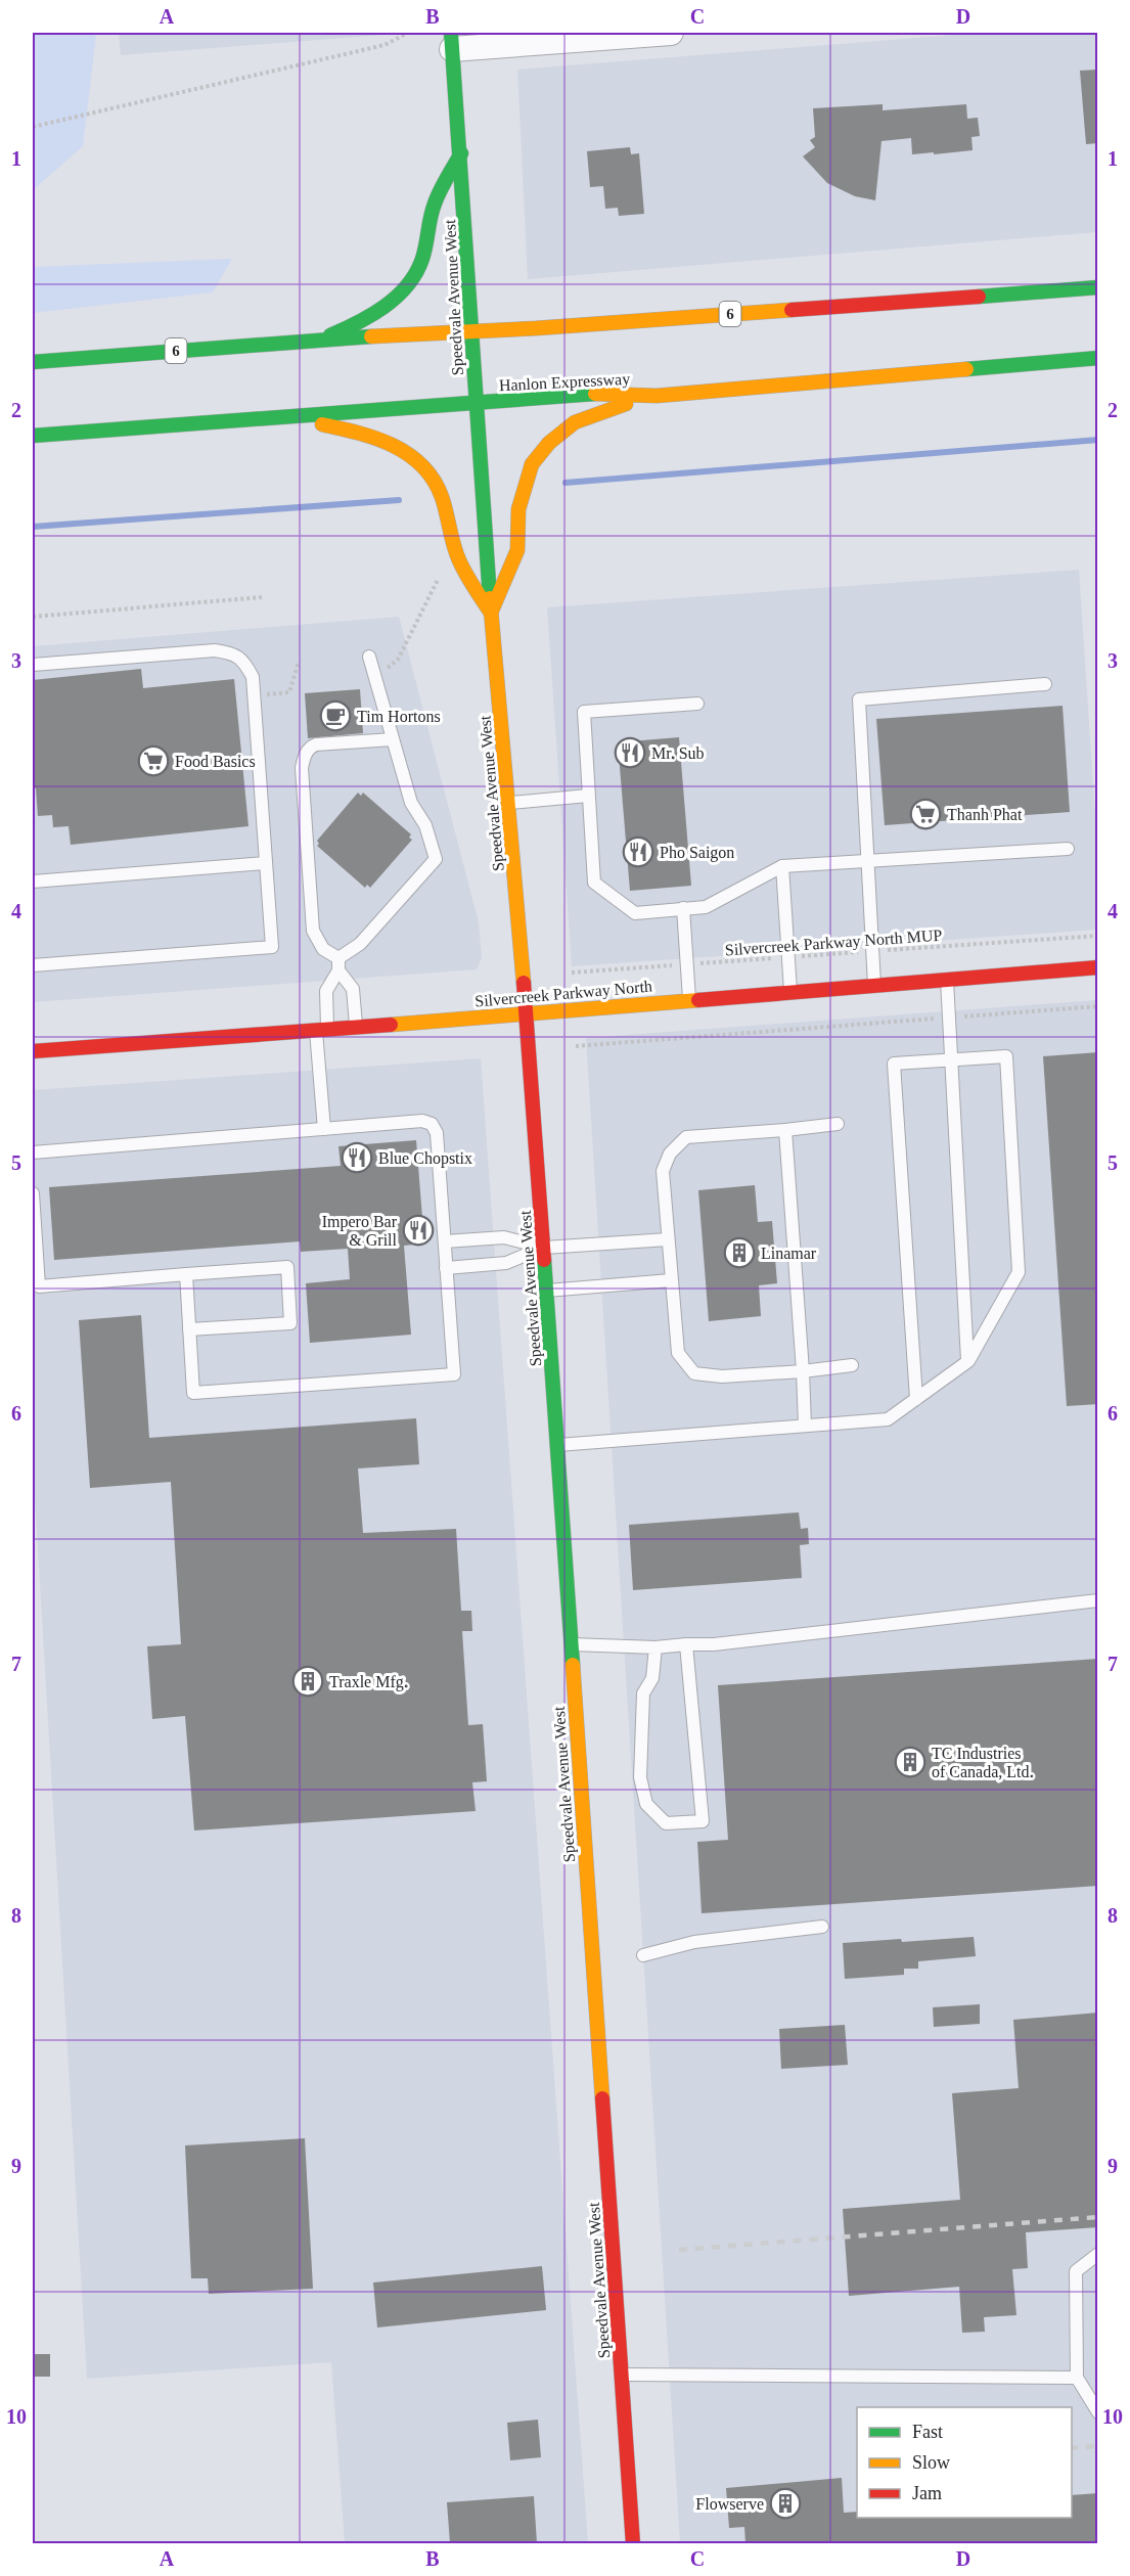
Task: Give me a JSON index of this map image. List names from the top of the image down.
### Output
{
  "streets": {
    "main road": [
      "Speedvale Avenue West",
      "6",
      "Hanlon Expressway",
      "Silvercreek Parkway North"
    ],
    "path": ["Silvercreek Parkway North MUP"]
  },
  "crossings": [
    ["Speedvale Avenue West", "6"],
    ["Speedvale Avenue West", "Hanlon Expressway"],
    ["Speedvale Avenue West", "Silvercreek Parkway North"]
  ],
  "places": {
    "cafe": ["Tim Hortons"],
    "restaurant": [
      "Mr. Sub",
      "Pho Saigon",
      "Blue Chopstix",
      "Impero Bar & Grill"
    ],
    "supermarket": ["Food Basics", "Thanh Phat"],
    "building": [
      "Linamar",
      "Traxle Mfg.",
      "TC Industries of Canada, Ltd.",
      "Flowserve"
    ]
  },
  "legend": ["Fast", "Slow", "Jam"],
  "grid": {
    "columns": [
      "A",
      "B",
      "C",
      "D"
    ],
    "rows": [
      "1",
      "2",
      "3",
      "4",
      "5",
      "6",
      "7",
      "8",
      "9",
      "10"
    ]
  }
}
